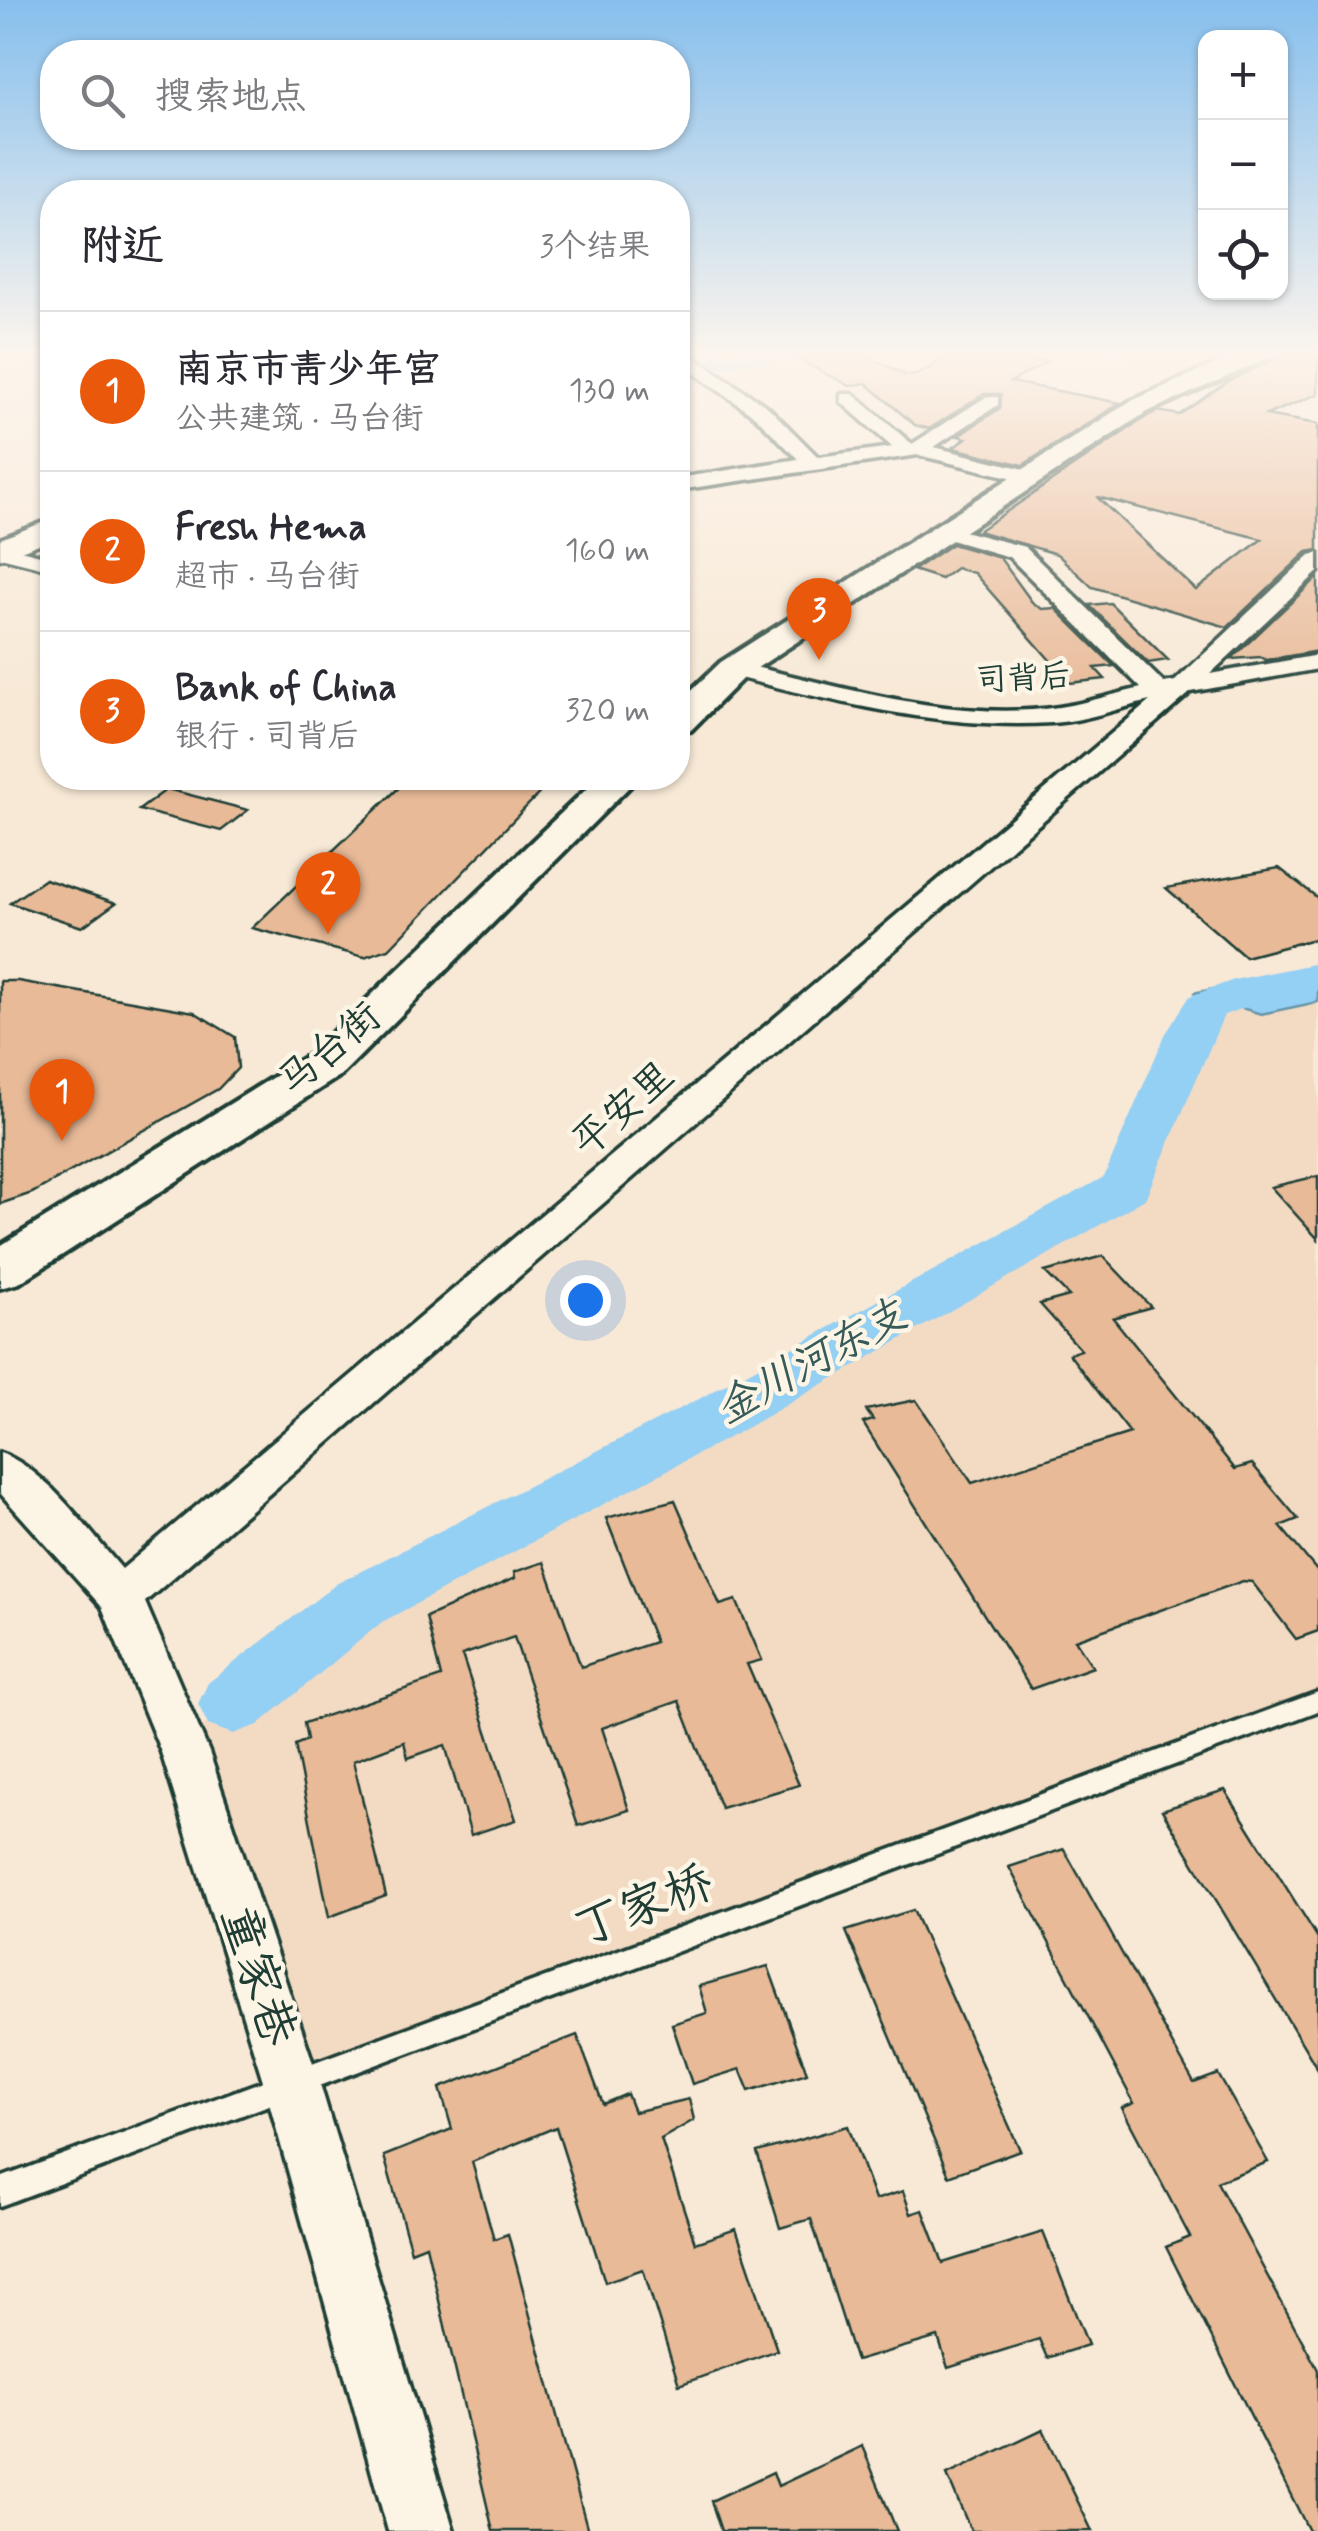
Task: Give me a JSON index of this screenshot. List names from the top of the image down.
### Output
{
  "streets": {
    "street": [
      "司背后",
      "马台街",
      "平安里",
      "童家巷"
    ],
    "lane": ["丁家桥"]
  },
  "crossings": [
    ["司背后", "平安里"],
    ["平安里", "童家巷"],
    ["丁家桥", "童家巷"]
  ],
  "water": ["金川河东支"],
  "page": {
    "map_buttons": ["+", "−"],
    "search": "搜索地点",
    "heading": ["附近", "3个结果"],
    "list": [
      {
        "mark": "1",
        "name": "南京市青少年宫",
        "note": "公共建筑 · 马台街",
        "value": "130 m"
      },
      {
        "mark": "2",
        "name": "Fresh Hema",
        "note": "超市 · 马台街",
        "value": "160 m"
      },
      {
        "mark": "3",
        "name": "Bank of China",
        "note": "银行 · 司背后",
        "value": "320 m"
      }
    ],
    "pins": ["3", "2", "1"]
  }
}
